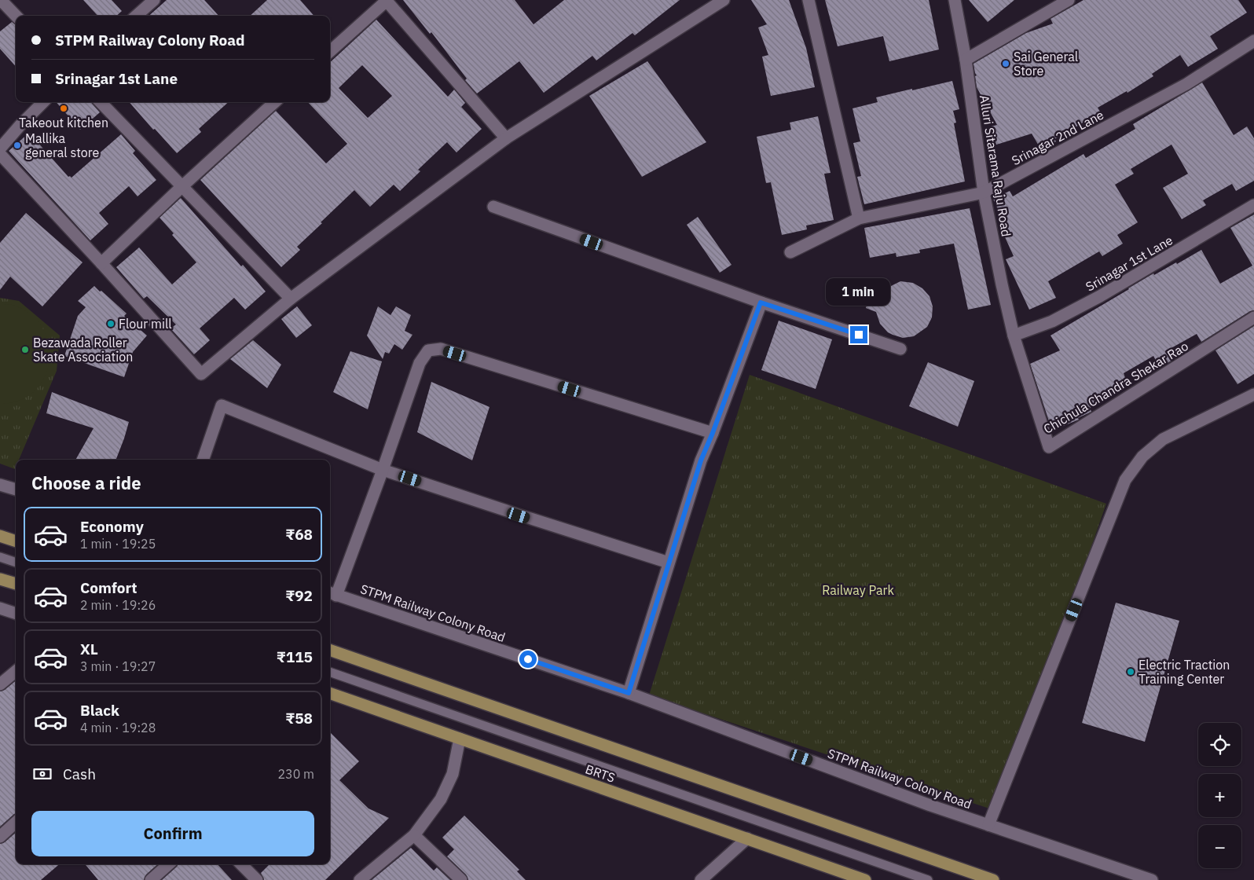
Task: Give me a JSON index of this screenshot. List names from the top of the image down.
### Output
{
  "streets": {
    "main road": ["BRTS"],
    "street": [
      "Srinagar 2nd Lane",
      "Alluri Sitarama Raju Road",
      "Srinagar 1st Lane",
      "Chichula Chandra Shekar Rao",
      "STPM Railway Colony Road"
    ]
  },
  "crossings": [
    ["Srinagar 2nd Lane", "Alluri Sitarama Raju Road"],
    ["Alluri Sitarama Raju Road", "Srinagar 1st Lane"],
    ["Alluri Sitarama Raju Road", "Chichula Chandra Shekar Rao"],
    ["Srinagar 1st Lane", "Chichula Chandra Shekar Rao"]
  ],
  "parks": ["Railway Park"],
  "places": [
    "Sai General Store",
    "Takeout kitchen",
    "Mallika general store",
    "Flour mill",
    "Bezawada Roller Skate Association",
    "Electric Traction Training Center"
  ],
  "page": {
    "banner": ["STPM Railway Colony Road", "Srinagar 1st Lane"],
    "bubble": "1 min",
    "heading": "Choose a ride",
    "list": [
      {
        "name": "Economy",
        "note": "1 min · 19:25",
        "value": "₹68"
      },
      {
        "name": "Comfort",
        "note": "2 min · 19:26",
        "value": "₹92"
      },
      {
        "name": "XL",
        "note": "3 min · 19:27",
        "value": "₹115"
      },
      {
        "name": "Black",
        "note": "4 min · 19:28",
        "value": "₹58"
      }
    ],
    "map_buttons": ["+", "−"],
    "pay": ["Cash", "230 m"],
    "buttons": "Confirm"
  }
}
